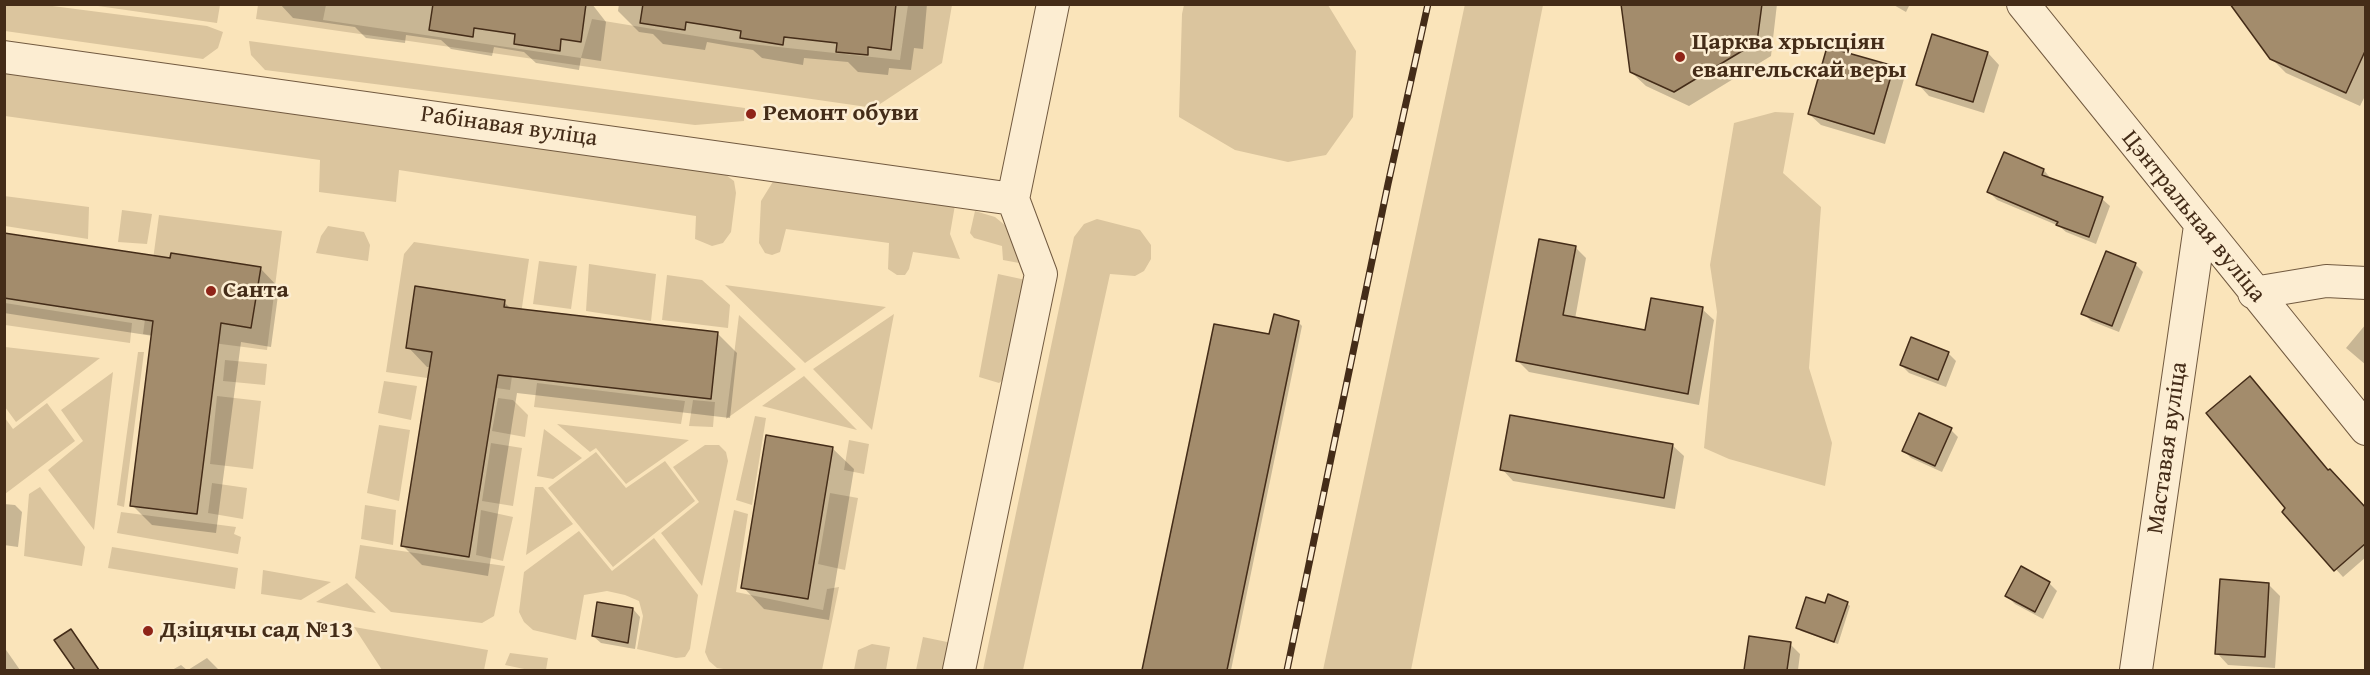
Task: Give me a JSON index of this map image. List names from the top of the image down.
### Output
{
  "streets": {
    "street": ["Рабінавая вуліца", "Цэнтральная вуліца", "Маставая вуліца"]
  },
  "crossings": [
    ["Цэнтральная вуліца", "Маставая вуліца"]
  ],
  "places": [
    "Царква хрысціян евангельскай веры",
    "Ремонт обуви",
    "Санта",
    "Дзіцячы сад №13"
  ]
}
